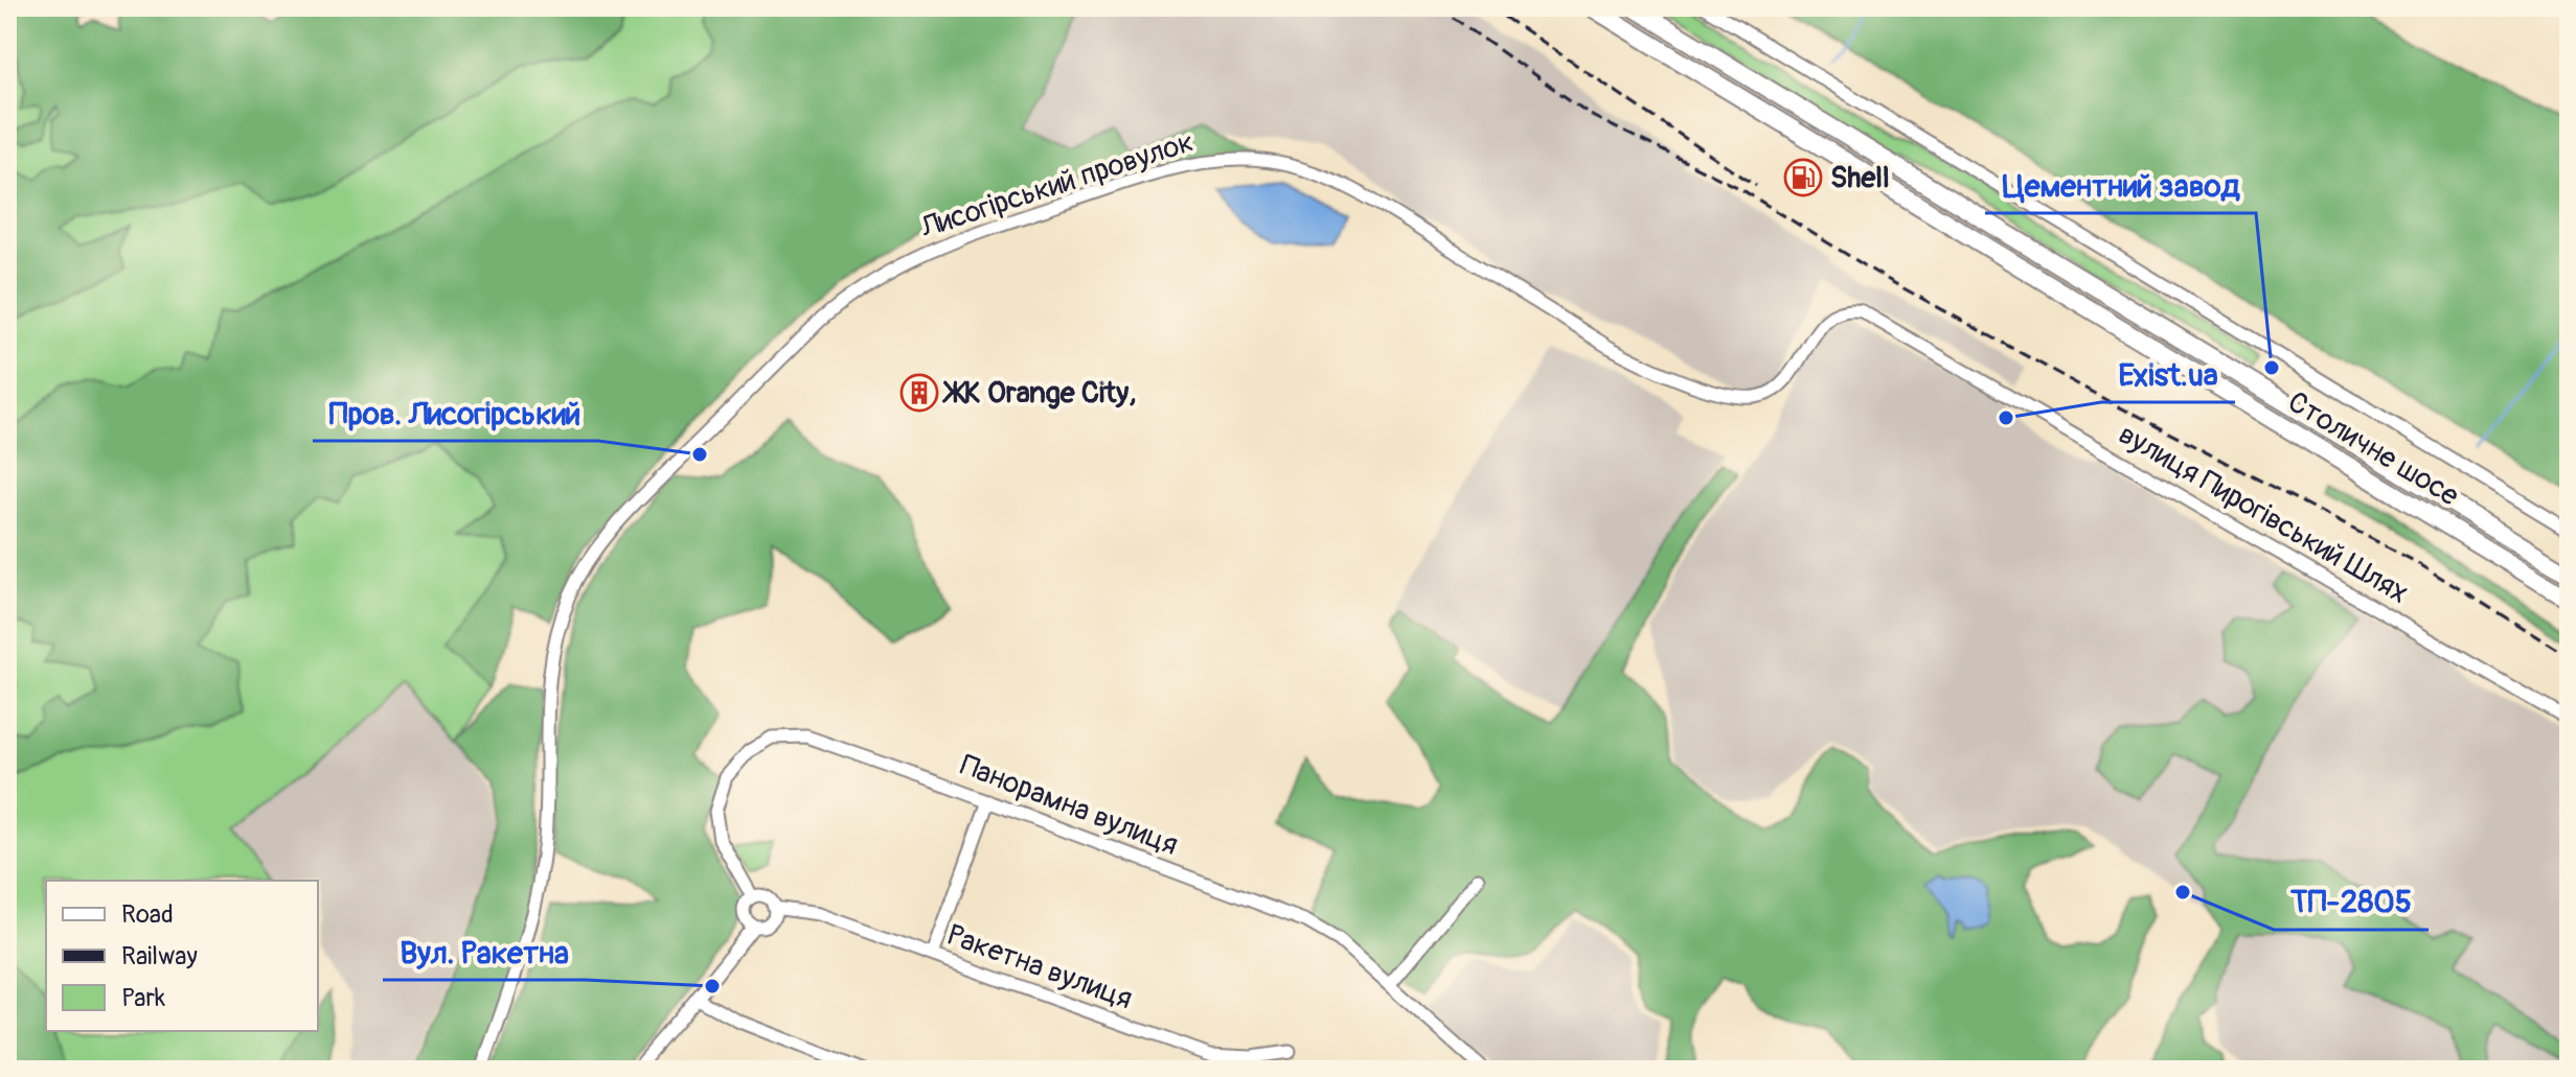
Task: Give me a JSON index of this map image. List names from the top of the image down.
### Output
{
  "streets": {
    "highway": ["Столичне шосе"],
    "street": [
      "Лисогірський провулок",
      "вулиця Пирогівський Шлях",
      "Панорамна вулиця",
      "Ракетна вулиця"
    ]
  },
  "crossings": [
    ["Лисогірський провулок", "вулиця Пирогівський Шлях"],
    ["Панорамна вулиця", "Ракетна вулиця"]
  ],
  "places": {
    "fuel station": ["Shell"],
    "other": [
      "Цементний завод",
      "Exist.ua",
      "Пров. Лисогірський",
      "ТП-2805",
      "Вул. Ракетна"
    ],
    "building": ["ЖК Orange City,"]
  },
  "legend": ["Road", "Railway", "Park"]
}
